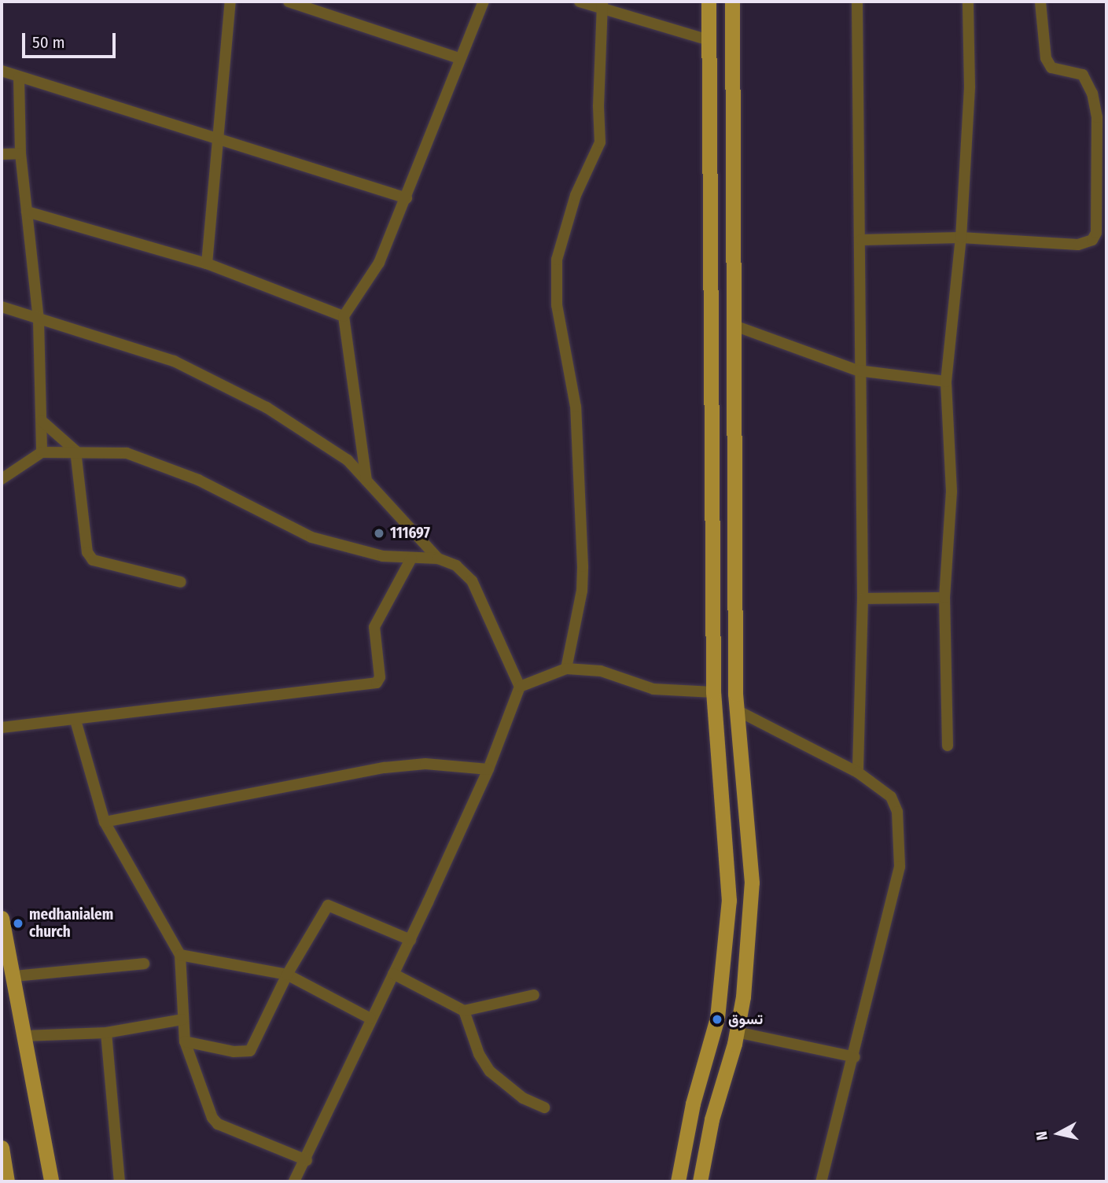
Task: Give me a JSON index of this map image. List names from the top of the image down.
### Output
{
  "places": ["111697", "medhanialem church", "تسوق"],
  "scale_bar": "50 m",
  "north": "left"
}
